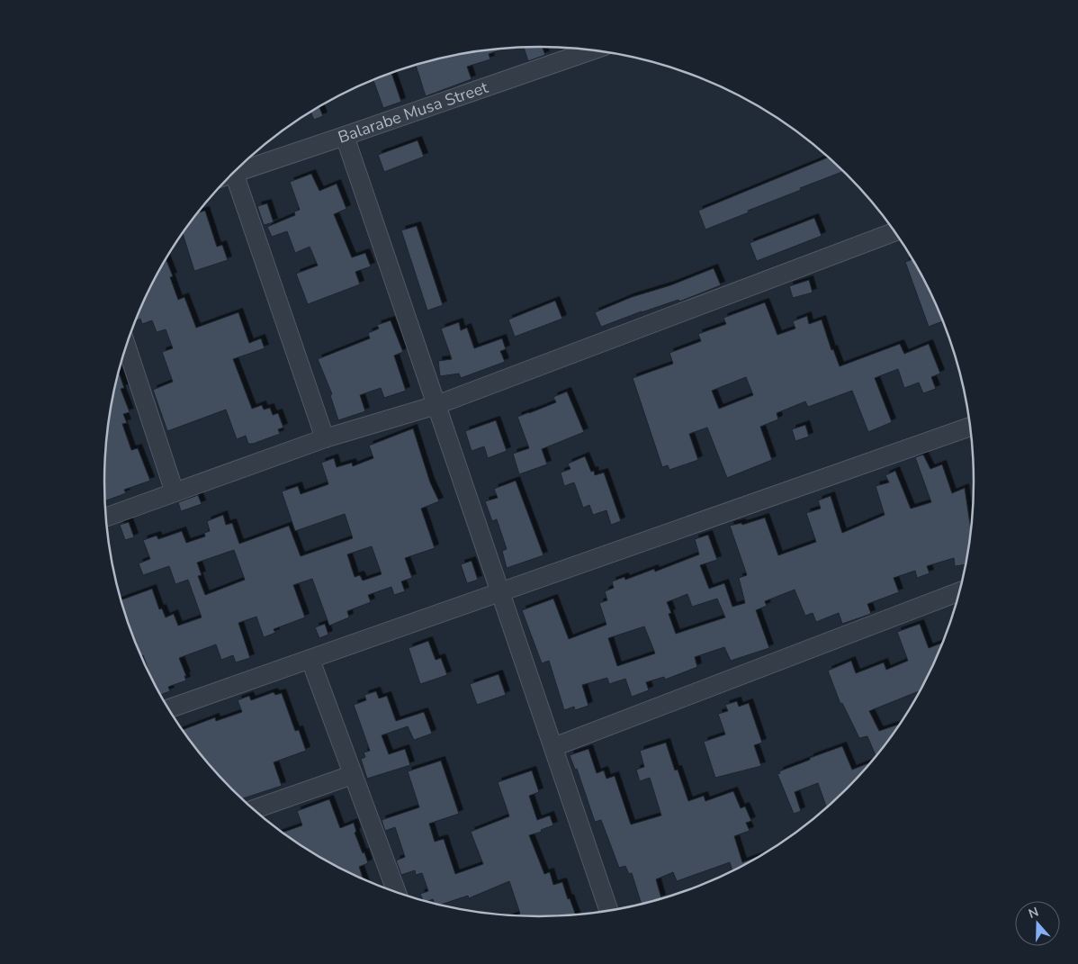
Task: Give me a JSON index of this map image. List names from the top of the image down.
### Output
{
  "streets": {
    "street": ["Balarabe Musa Street"]
  },
  "north": "top"
}
